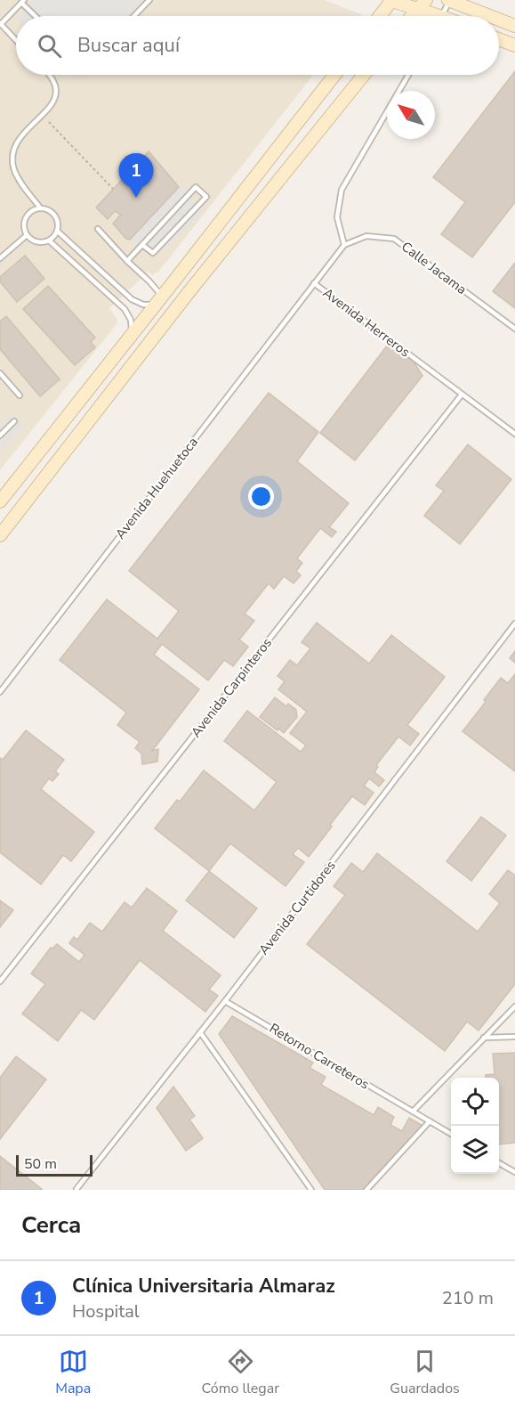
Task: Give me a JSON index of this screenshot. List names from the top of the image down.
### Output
{
  "streets": {
    "lane": [
      "Calle Jacama",
      "Avenida Herreros",
      "Avenida Huehuetoca",
      "Avenida Carpinteros",
      "Avenida Curtidores",
      "Retorno Carreteros"
    ]
  },
  "crossings": [
    ["Calle Jacama", "Avenida Herreros"],
    ["Avenida Herreros", "Avenida Huehuetoca"],
    ["Avenida Herreros", "Avenida Carpinteros"],
    ["Avenida Curtidores", "Retorno Carreteros"]
  ],
  "scale_bar": "50 m",
  "north": "top left",
  "page": {
    "search": "Buscar aquí",
    "pins": "1",
    "scale": "50 m",
    "heading": "Cerca",
    "list": [
      {
        "mark": "1",
        "name": "Clínica Universitaria Almaraz",
        "note": "Hospital",
        "value": "210 m"
      }
    ],
    "nav": ["Mapa", "Cómo llegar", "Guardados"]
  }
}
